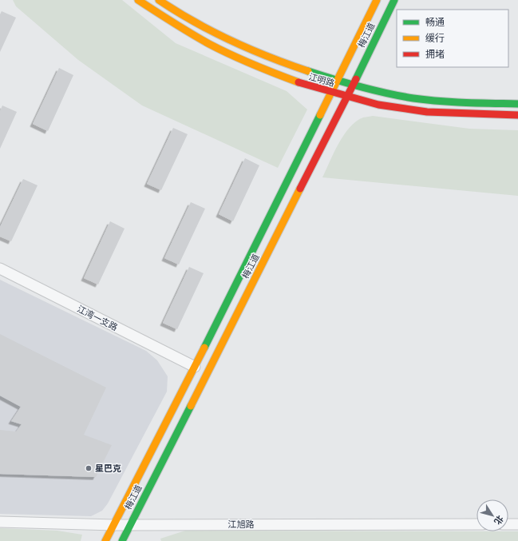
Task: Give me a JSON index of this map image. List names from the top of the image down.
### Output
{
  "streets": {
    "street": [
      "梅江道",
      "江明路",
      "江湾一支路",
      "江旭路"
    ]
  },
  "crossings": [
    ["梅江道", "江明路"],
    ["梅江道", "江湾一支路"],
    ["梅江道", "江旭路"]
  ],
  "places": ["星巴克"],
  "legend": ["畅通", "缓行", "拥堵"],
  "north": "bottom right"
}
